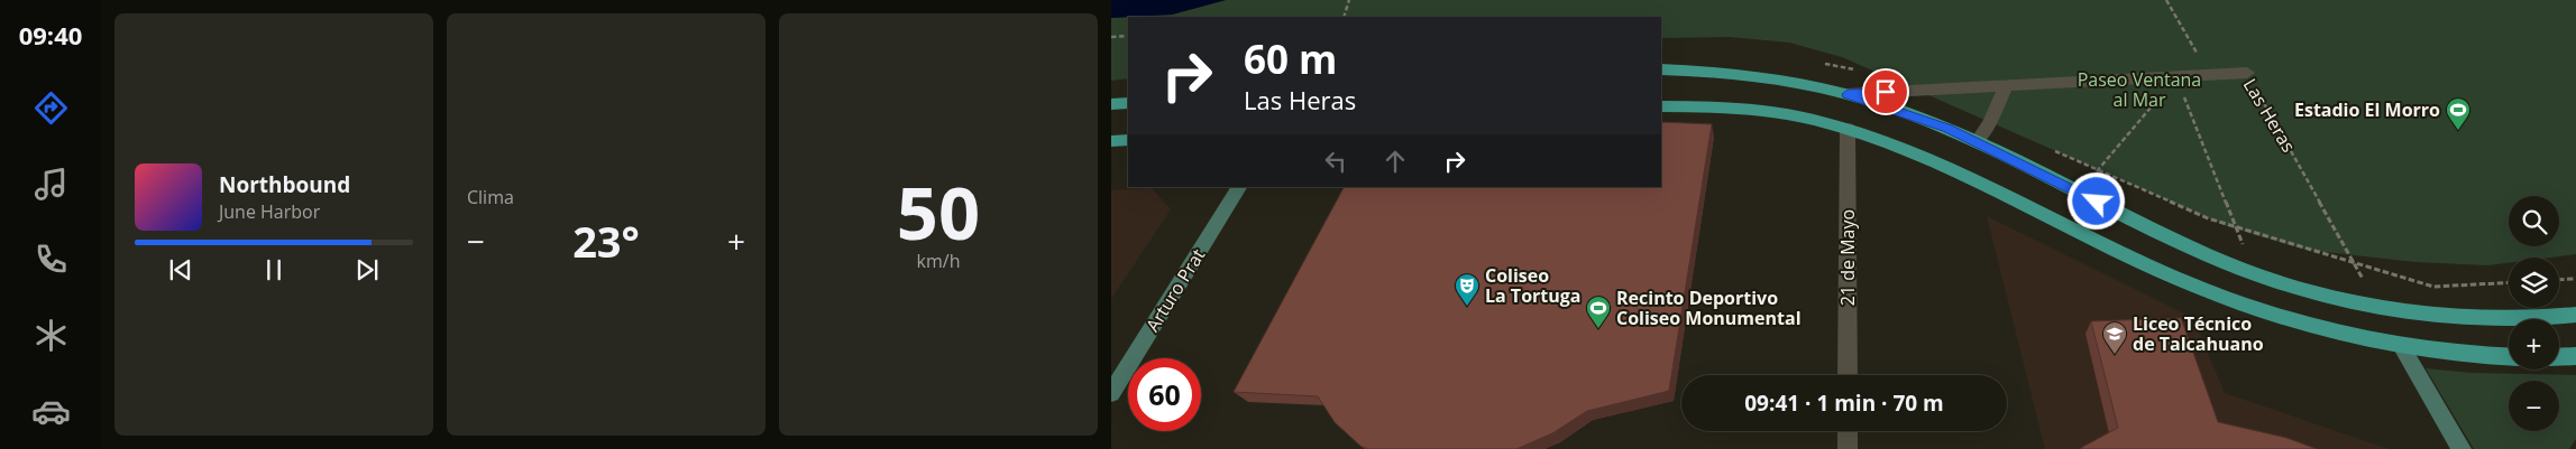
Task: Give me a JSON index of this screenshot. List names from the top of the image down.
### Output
{
  "streets": {
    "street": ["Las Heras", "21 de Mayo", "Arturo Prat"]
  },
  "parks": ["Paseo Ventana al Mar"],
  "places": {
    "sports": ["Estadio El Morro", "Recinto Deportivo Coliseo Monumental"],
    "theatre": ["Coliseo La Tortuga"],
    "school or university": ["Liceo Técnico de Talcahuano"]
  },
  "page": {
    "tabs": "09:40",
    "tile": [
      "Clima",
      ["50", "km/h"]
    ],
    "turn": ["60 m", "Las Heras"],
    "song": ["Northbound", "June Harbor"],
    "map_buttons": ["+", "−"],
    "heat": ["−", "23°", "+"],
    "limit": "60",
    "trip": "09:41 · 1 min · 70 m"
  }
}
